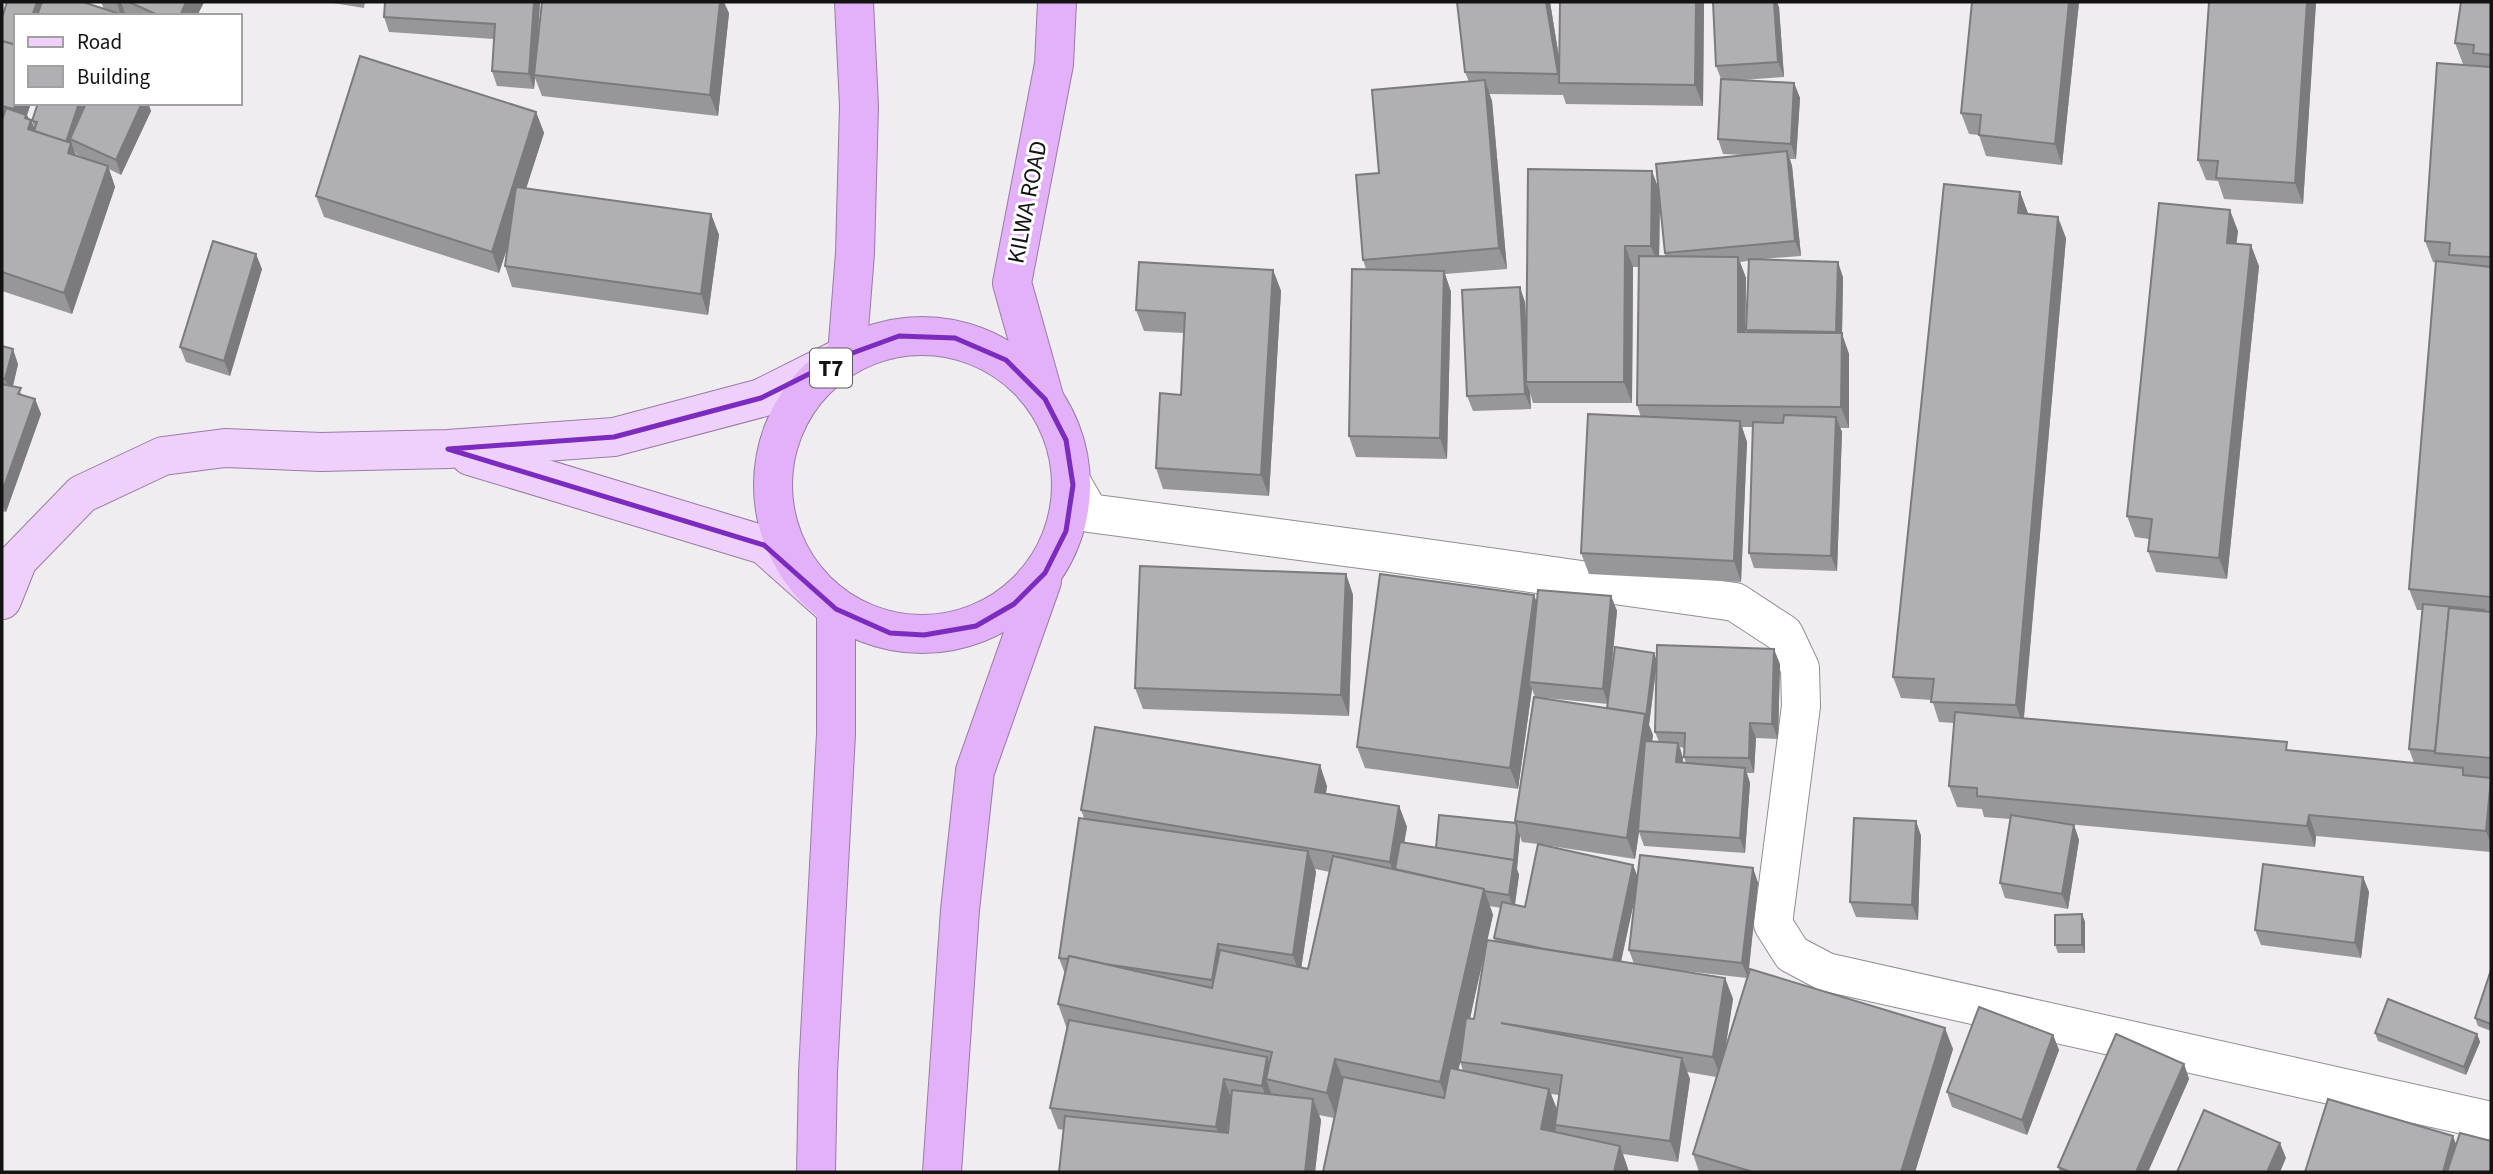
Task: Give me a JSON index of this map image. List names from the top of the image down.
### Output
{
  "streets": {
    "highway": ["KILWA ROAD", "T7"]
  },
  "crossings": [
    ["KILWA ROAD", "T7"]
  ],
  "legend": ["Road", "Building"]
}
